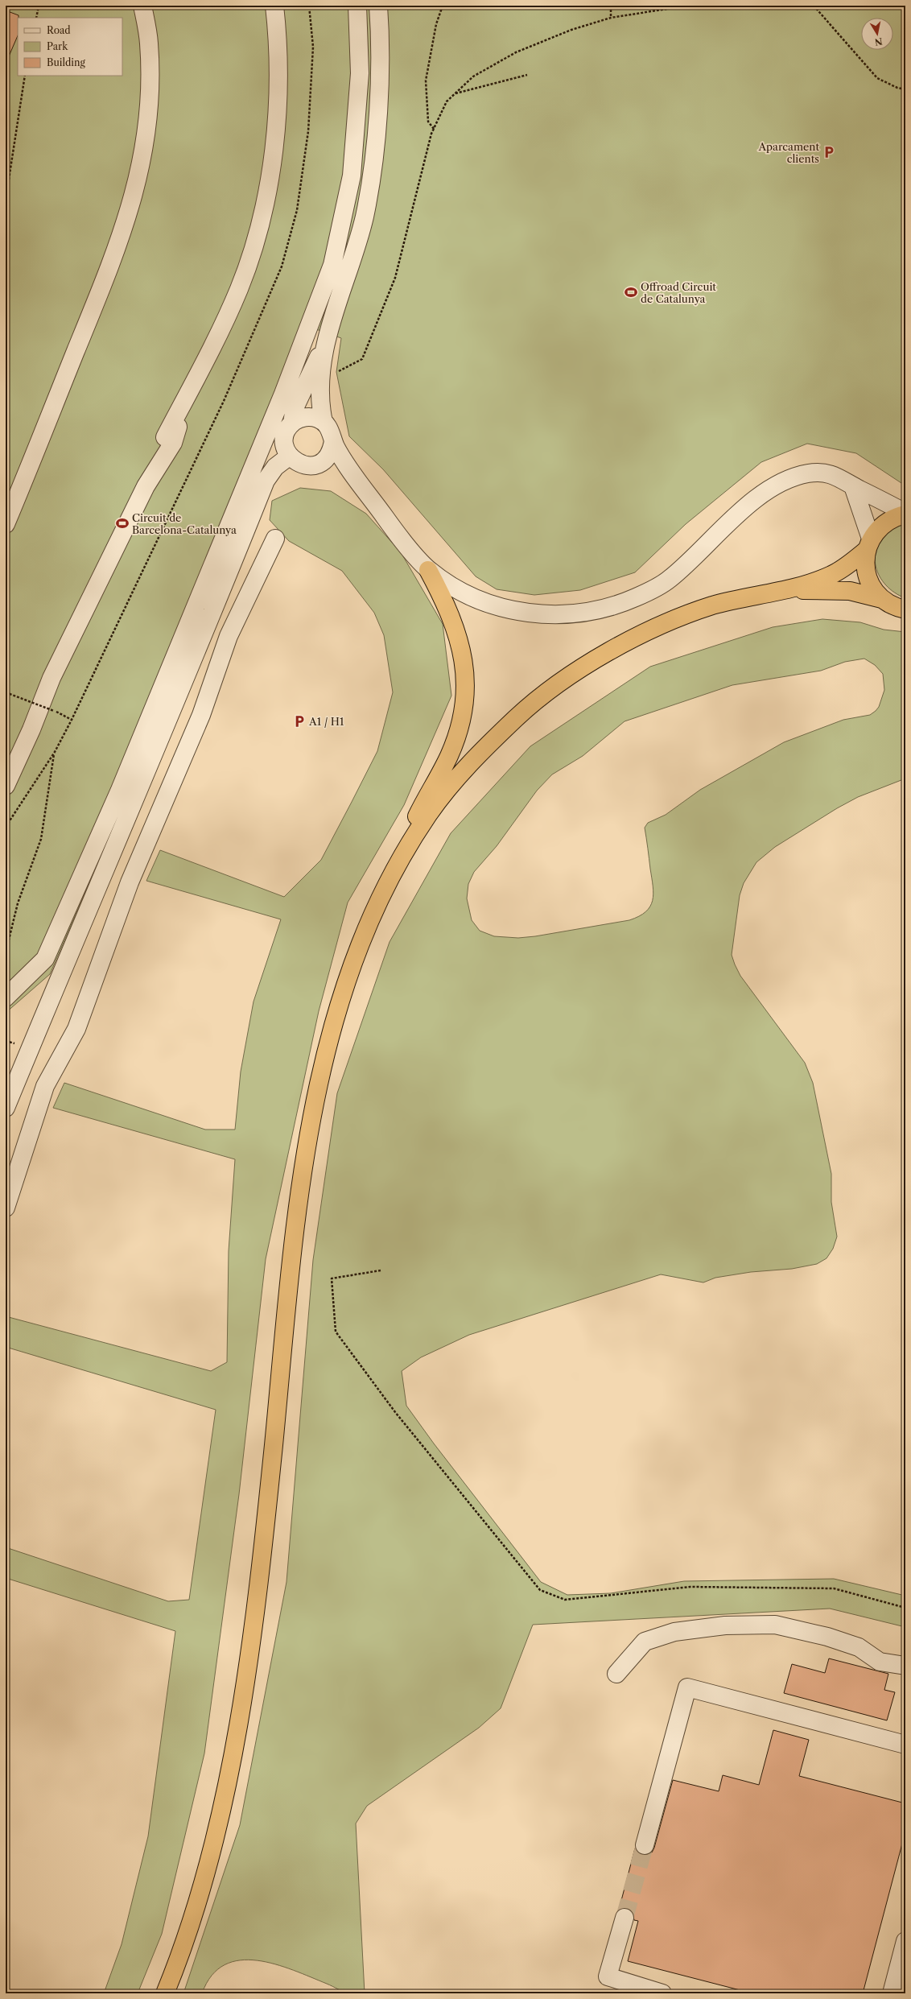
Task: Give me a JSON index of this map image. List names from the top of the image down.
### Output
{
  "places": {
    "parking": ["Aparcament clients", "A1 / H1"],
    "sports": ["Offroad Circuit de Catalunya", "Circuit de Barcelona-Catalunya"]
  },
  "legend": ["Road", "Park", "Building"],
  "north": "bottom"
}
